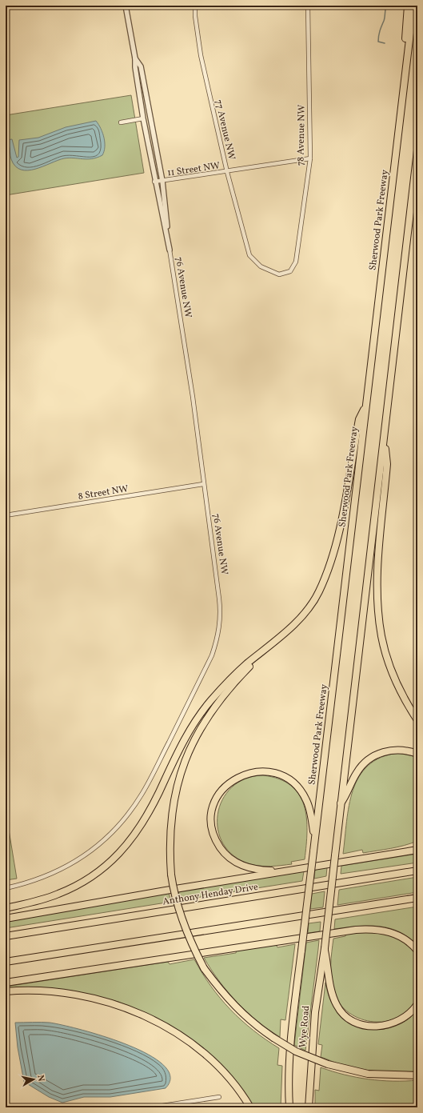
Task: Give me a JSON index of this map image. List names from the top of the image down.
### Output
{
  "streets": {
    "highway": ["Sherwood Park Freeway", "Anthony Henday Drive", "Wye Road"],
    "street": [
      "77 Avenue NW",
      "78 Avenue NW",
      "11 Street NW",
      "76 Avenue NW",
      "8 Street NW"
    ]
  },
  "crossings": [
    ["77 Avenue NW", "78 Avenue NW"],
    ["77 Avenue NW", "11 Street NW"],
    ["78 Avenue NW", "11 Street NW"],
    ["11 Street NW", "76 Avenue NW"],
    ["Sherwood Park Freeway", "Wye Road"],
    ["76 Avenue NW", "8 Street NW"]
  ],
  "north": "right"
}
